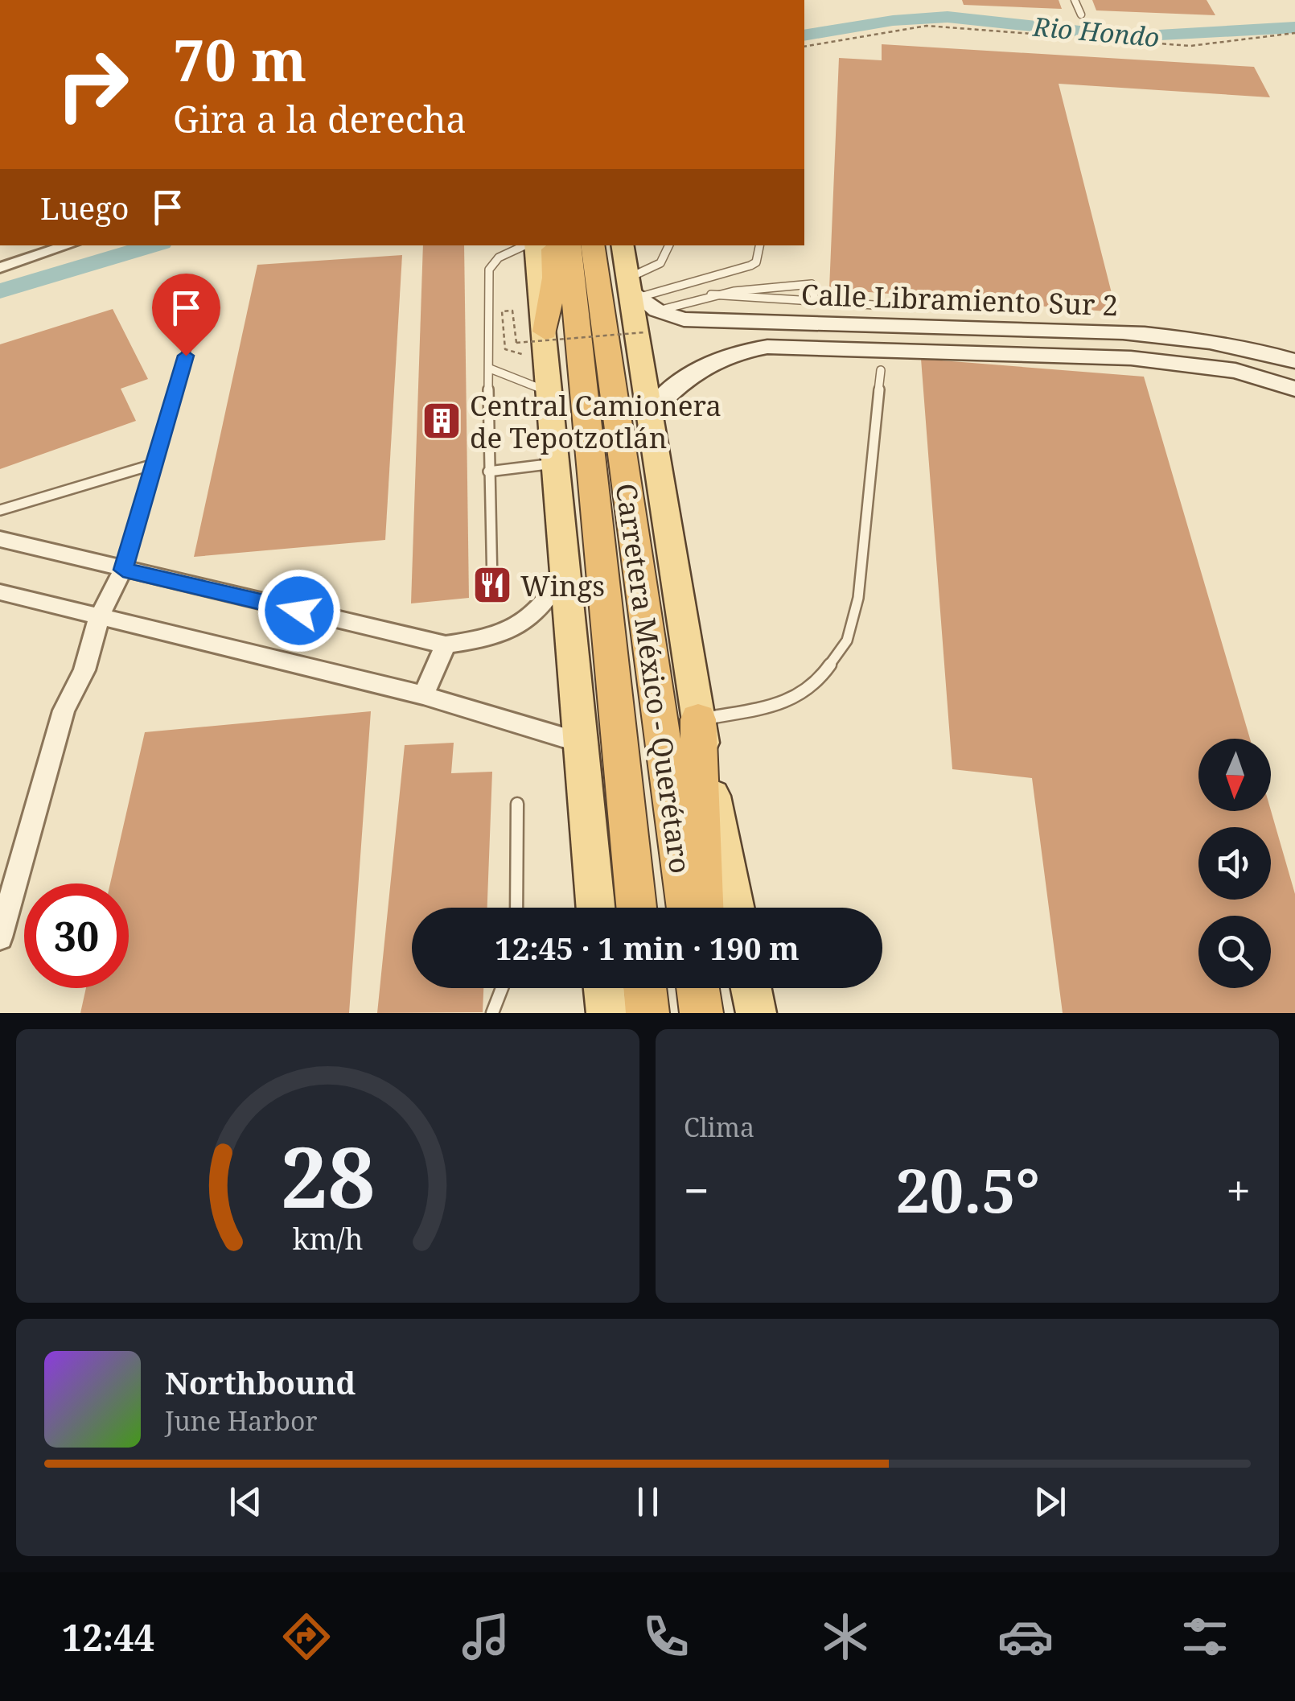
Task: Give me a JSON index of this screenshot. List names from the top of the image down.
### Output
{
  "streets": {
    "highway": ["Carretera México - Querétaro"],
    "main road": ["Calle Libramiento Sur 2"]
  },
  "water": ["Rio Hondo"],
  "places": {
    "building": ["Central Camionera de Tepotzotlán"],
    "restaurant": ["Wings"]
  },
  "north": "bottom",
  "page": {
    "turn": ["70 m", "Gira a la derecha"],
    "then": "Luego",
    "limit": "30",
    "trip": "12:45 · 1 min · 190 m",
    "tile": "Clima",
    "heat": ["−", "20.5°", "+"],
    "song": ["Northbound", "June Harbor"],
    "tabs": "12:44",
    "gauge": ["28", "km/h"]
  }
}
